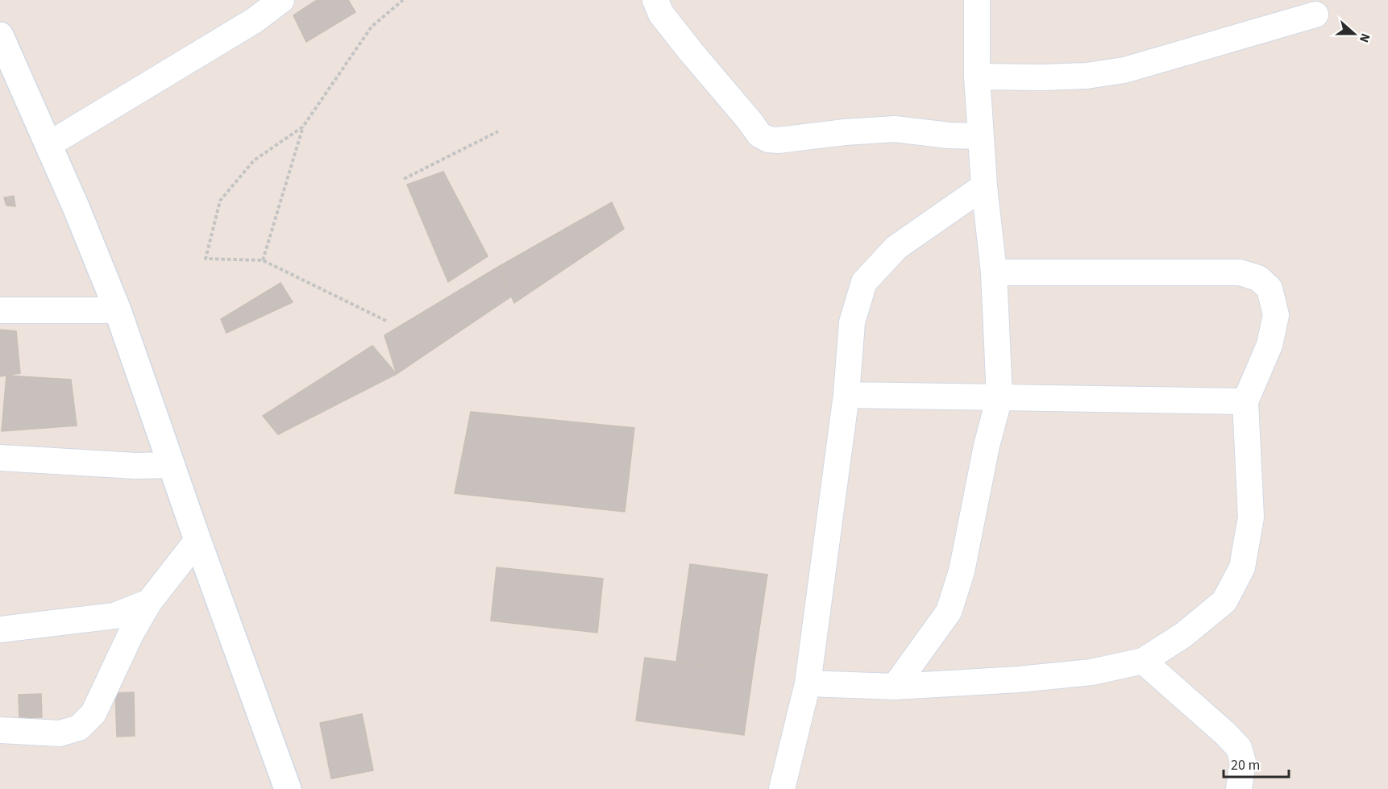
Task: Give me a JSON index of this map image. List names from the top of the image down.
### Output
{
  "scale_bar": "20 m",
  "north": "right"
}
